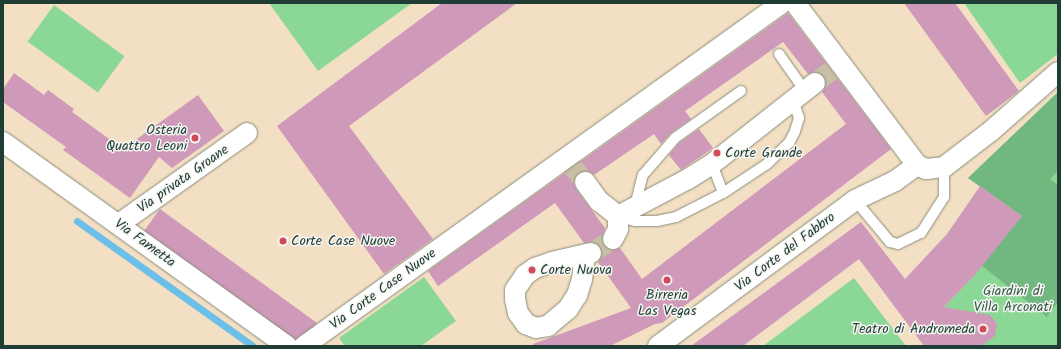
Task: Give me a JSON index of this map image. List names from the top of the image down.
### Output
{
  "streets": {
    "street": [
      "Via privata Groane",
      "Via Fametta",
      "Via Corte del Fabbro",
      "Via Corte Case Nuove"
    ]
  },
  "crossings": [
    ["Via privata Groane", "Via Fametta"]
  ],
  "parks": ["Giardini di Villa Arconati"],
  "places": [
    "Osteria Quattro Leoni",
    "Corte Grande",
    "Corte Case Nuove",
    "Corte Nuova",
    "Birreria Las Vegas",
    "Teatro di Andromeda"
  ]
}
